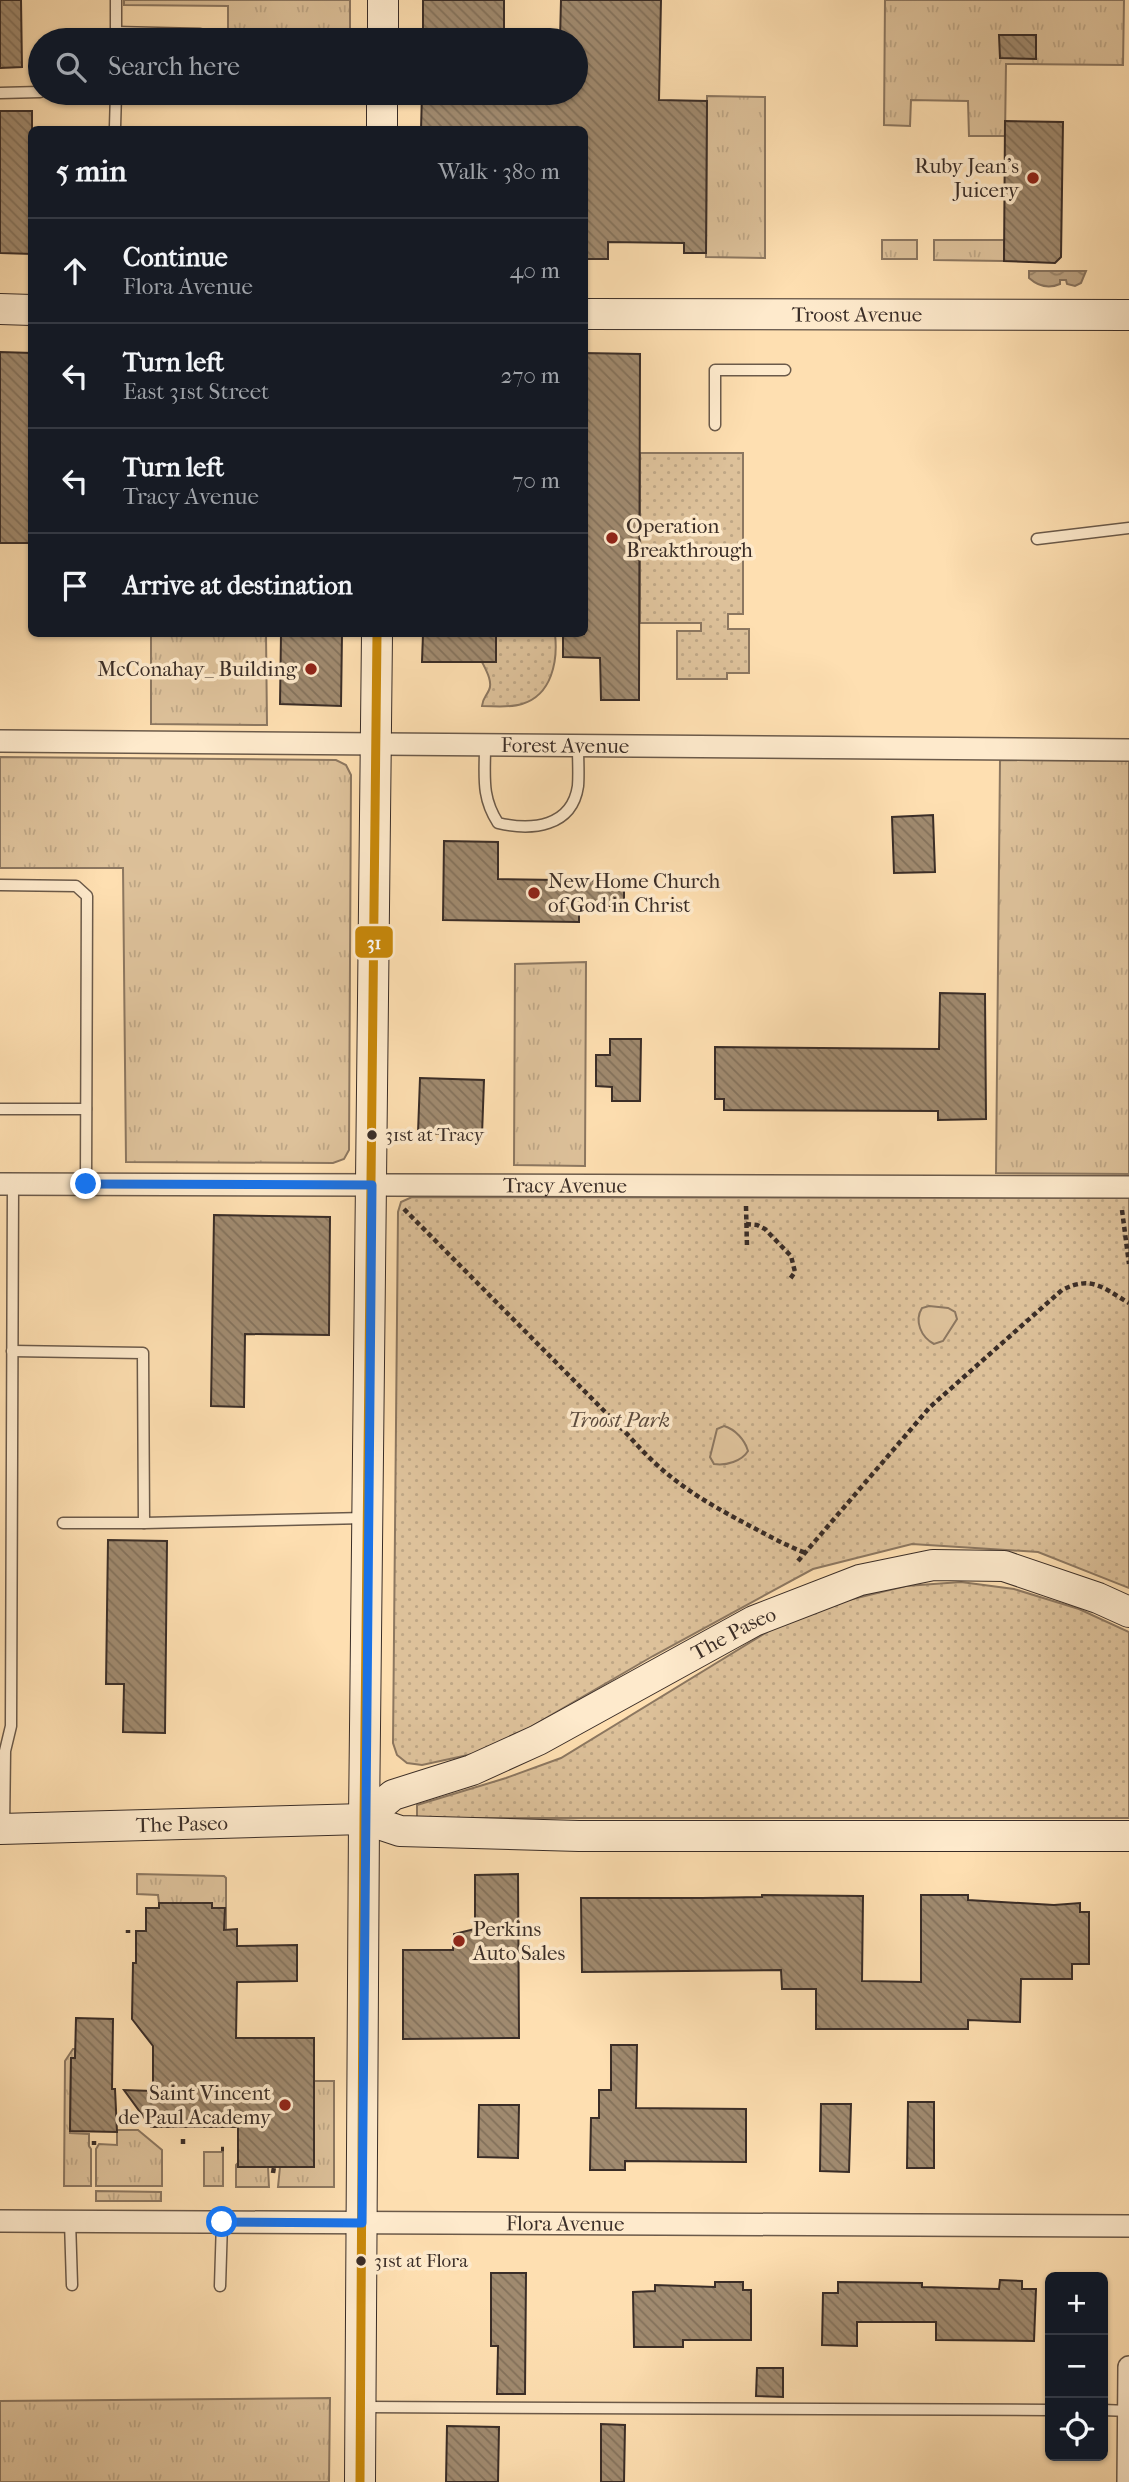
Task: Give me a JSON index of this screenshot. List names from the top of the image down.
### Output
{
  "streets": {
    "main road": ["Troost Avenue", "The Paseo"],
    "street": ["Forest Avenue", "Tracy Avenue", "Flora Avenue"]
  },
  "parks": ["Troost Park"],
  "places": [
    "Ruby Jean's Juicery",
    "Operation Breakthrough",
    "McConahay_ Building",
    "New Home Church of God in Christ",
    "31st at Tracy",
    "Perkins Auto Sales",
    "Saint Vincent de Paul Academy",
    "31st at Flora"
  ],
  "lines": ["transit line 31"],
  "page": {
    "search": "Search here",
    "heading": ["5 min", "Walk · 380 m"],
    "list": [
      ["Continue", "Flora Avenue", "40 m"],
      ["Turn left", "East 31st Street", "270 m"],
      ["Turn left", "Tracy Avenue", "70 m"],
      "Arrive at destination"
    ],
    "map_buttons": ["+", "−"]
  }
}
